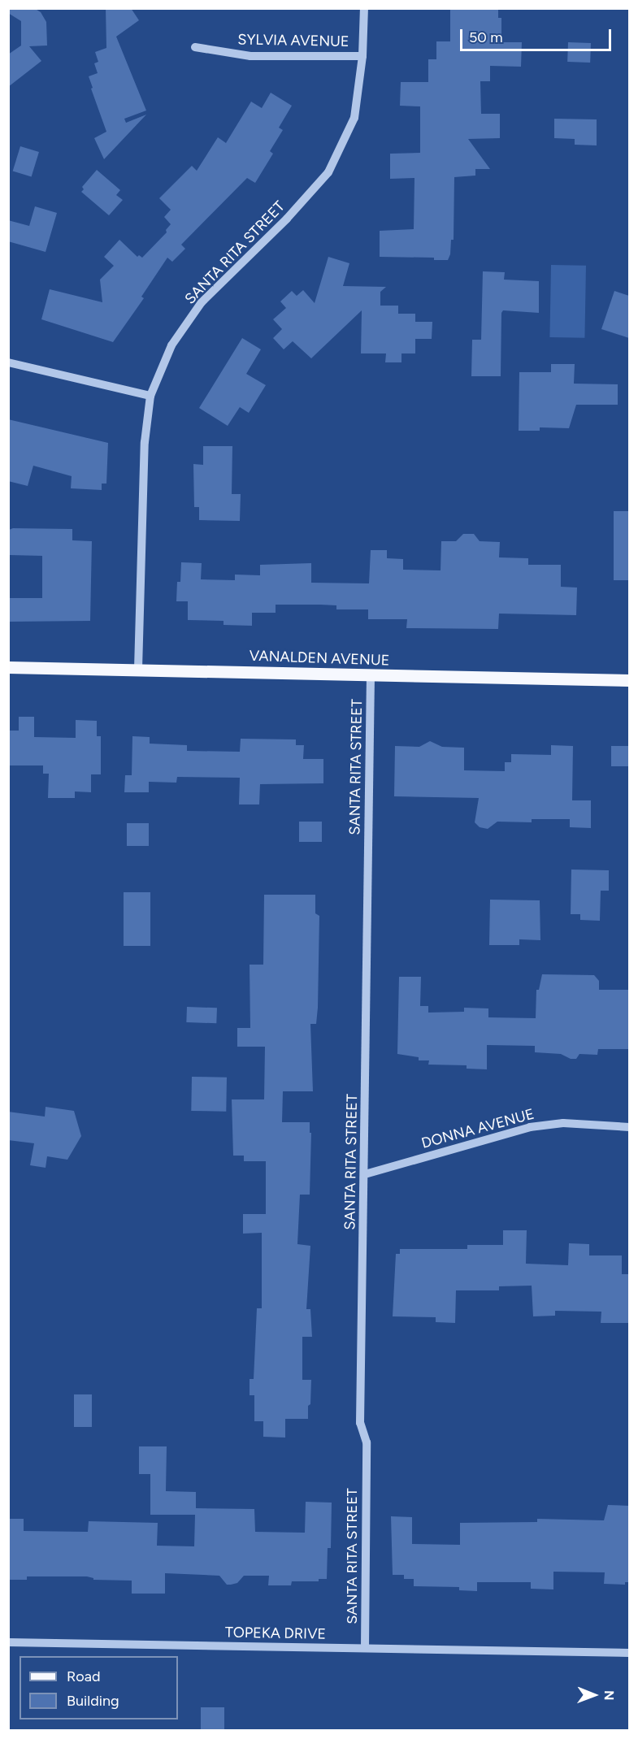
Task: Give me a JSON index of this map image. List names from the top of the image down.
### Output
{
  "streets": {
    "main road": ["VANALDEN AVENUE"],
    "street": [
      "SYLVIA AVENUE",
      "SANTA RITA STREET",
      "DONNA AVENUE",
      "TOPEKA DRIVE"
    ]
  },
  "crossings": [
    ["SYLVIA AVENUE", "SANTA RITA STREET"],
    ["SANTA RITA STREET", "VANALDEN AVENUE"],
    ["SANTA RITA STREET", "DONNA AVENUE"],
    ["SANTA RITA STREET", "TOPEKA DRIVE"]
  ],
  "legend": ["Road", "Building"],
  "scale_bar": "50 m",
  "north": "right"
}
